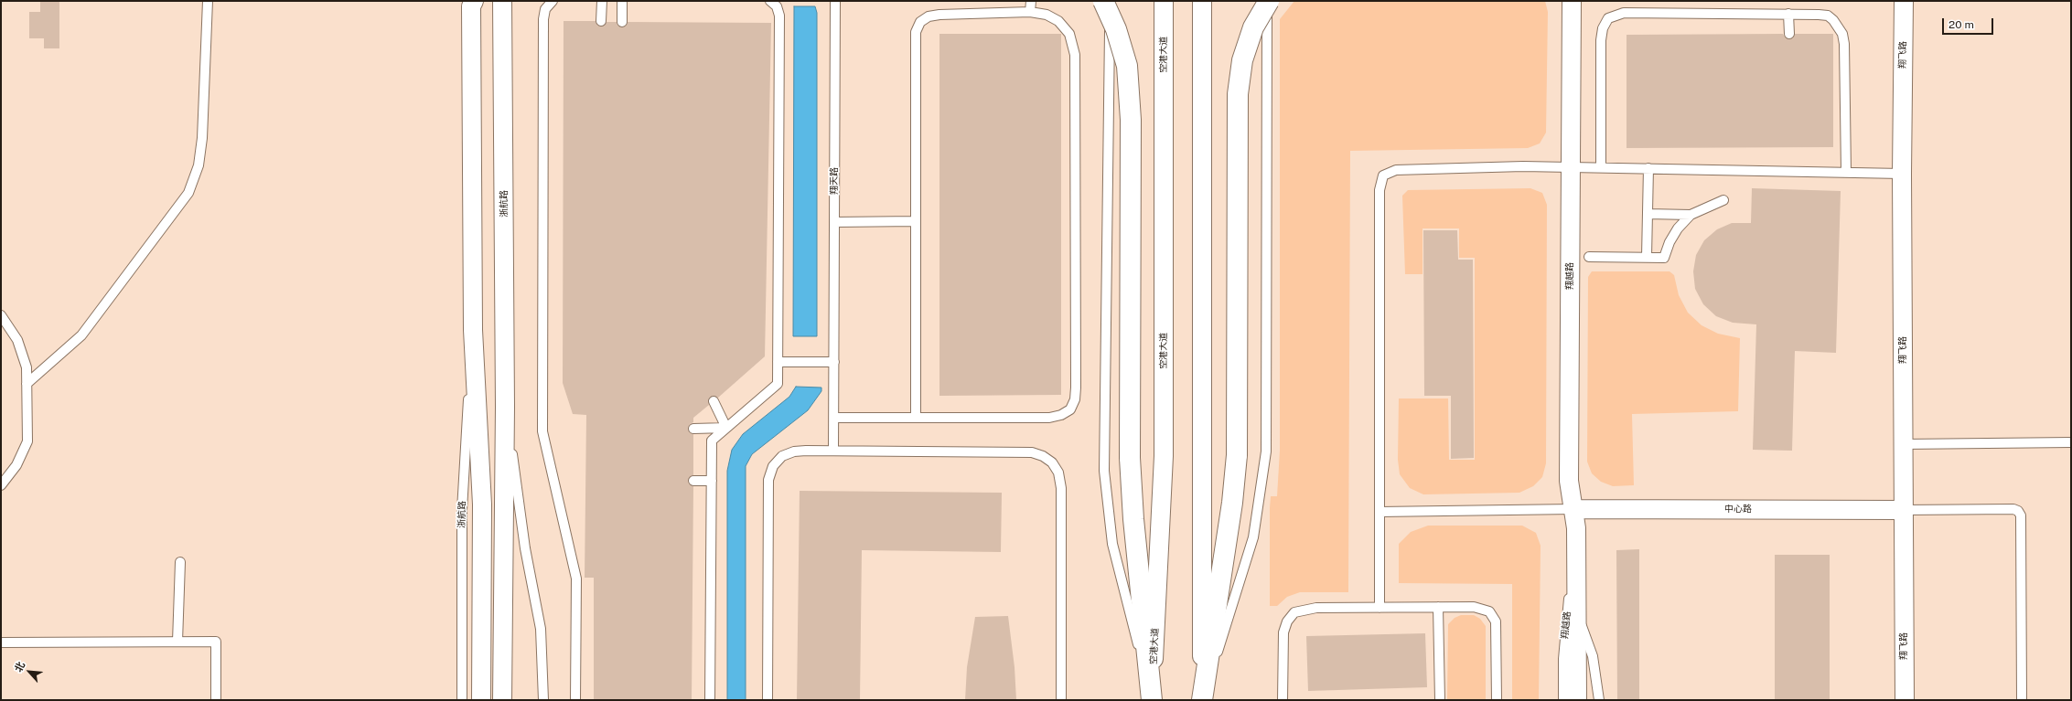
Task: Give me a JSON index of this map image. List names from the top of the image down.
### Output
{
  "streets": {
    "main road": ["空港大道"],
    "street": [
      "翔飞路",
      "浙航路",
      "翔越路",
      "中心路"
    ],
    "lane": ["翔天路"]
  },
  "crossings": [
    ["翔飞路", "中心路"],
    ["翔越路", "中心路"]
  ],
  "scale_bar": "20 m",
  "north": "top left"
}
